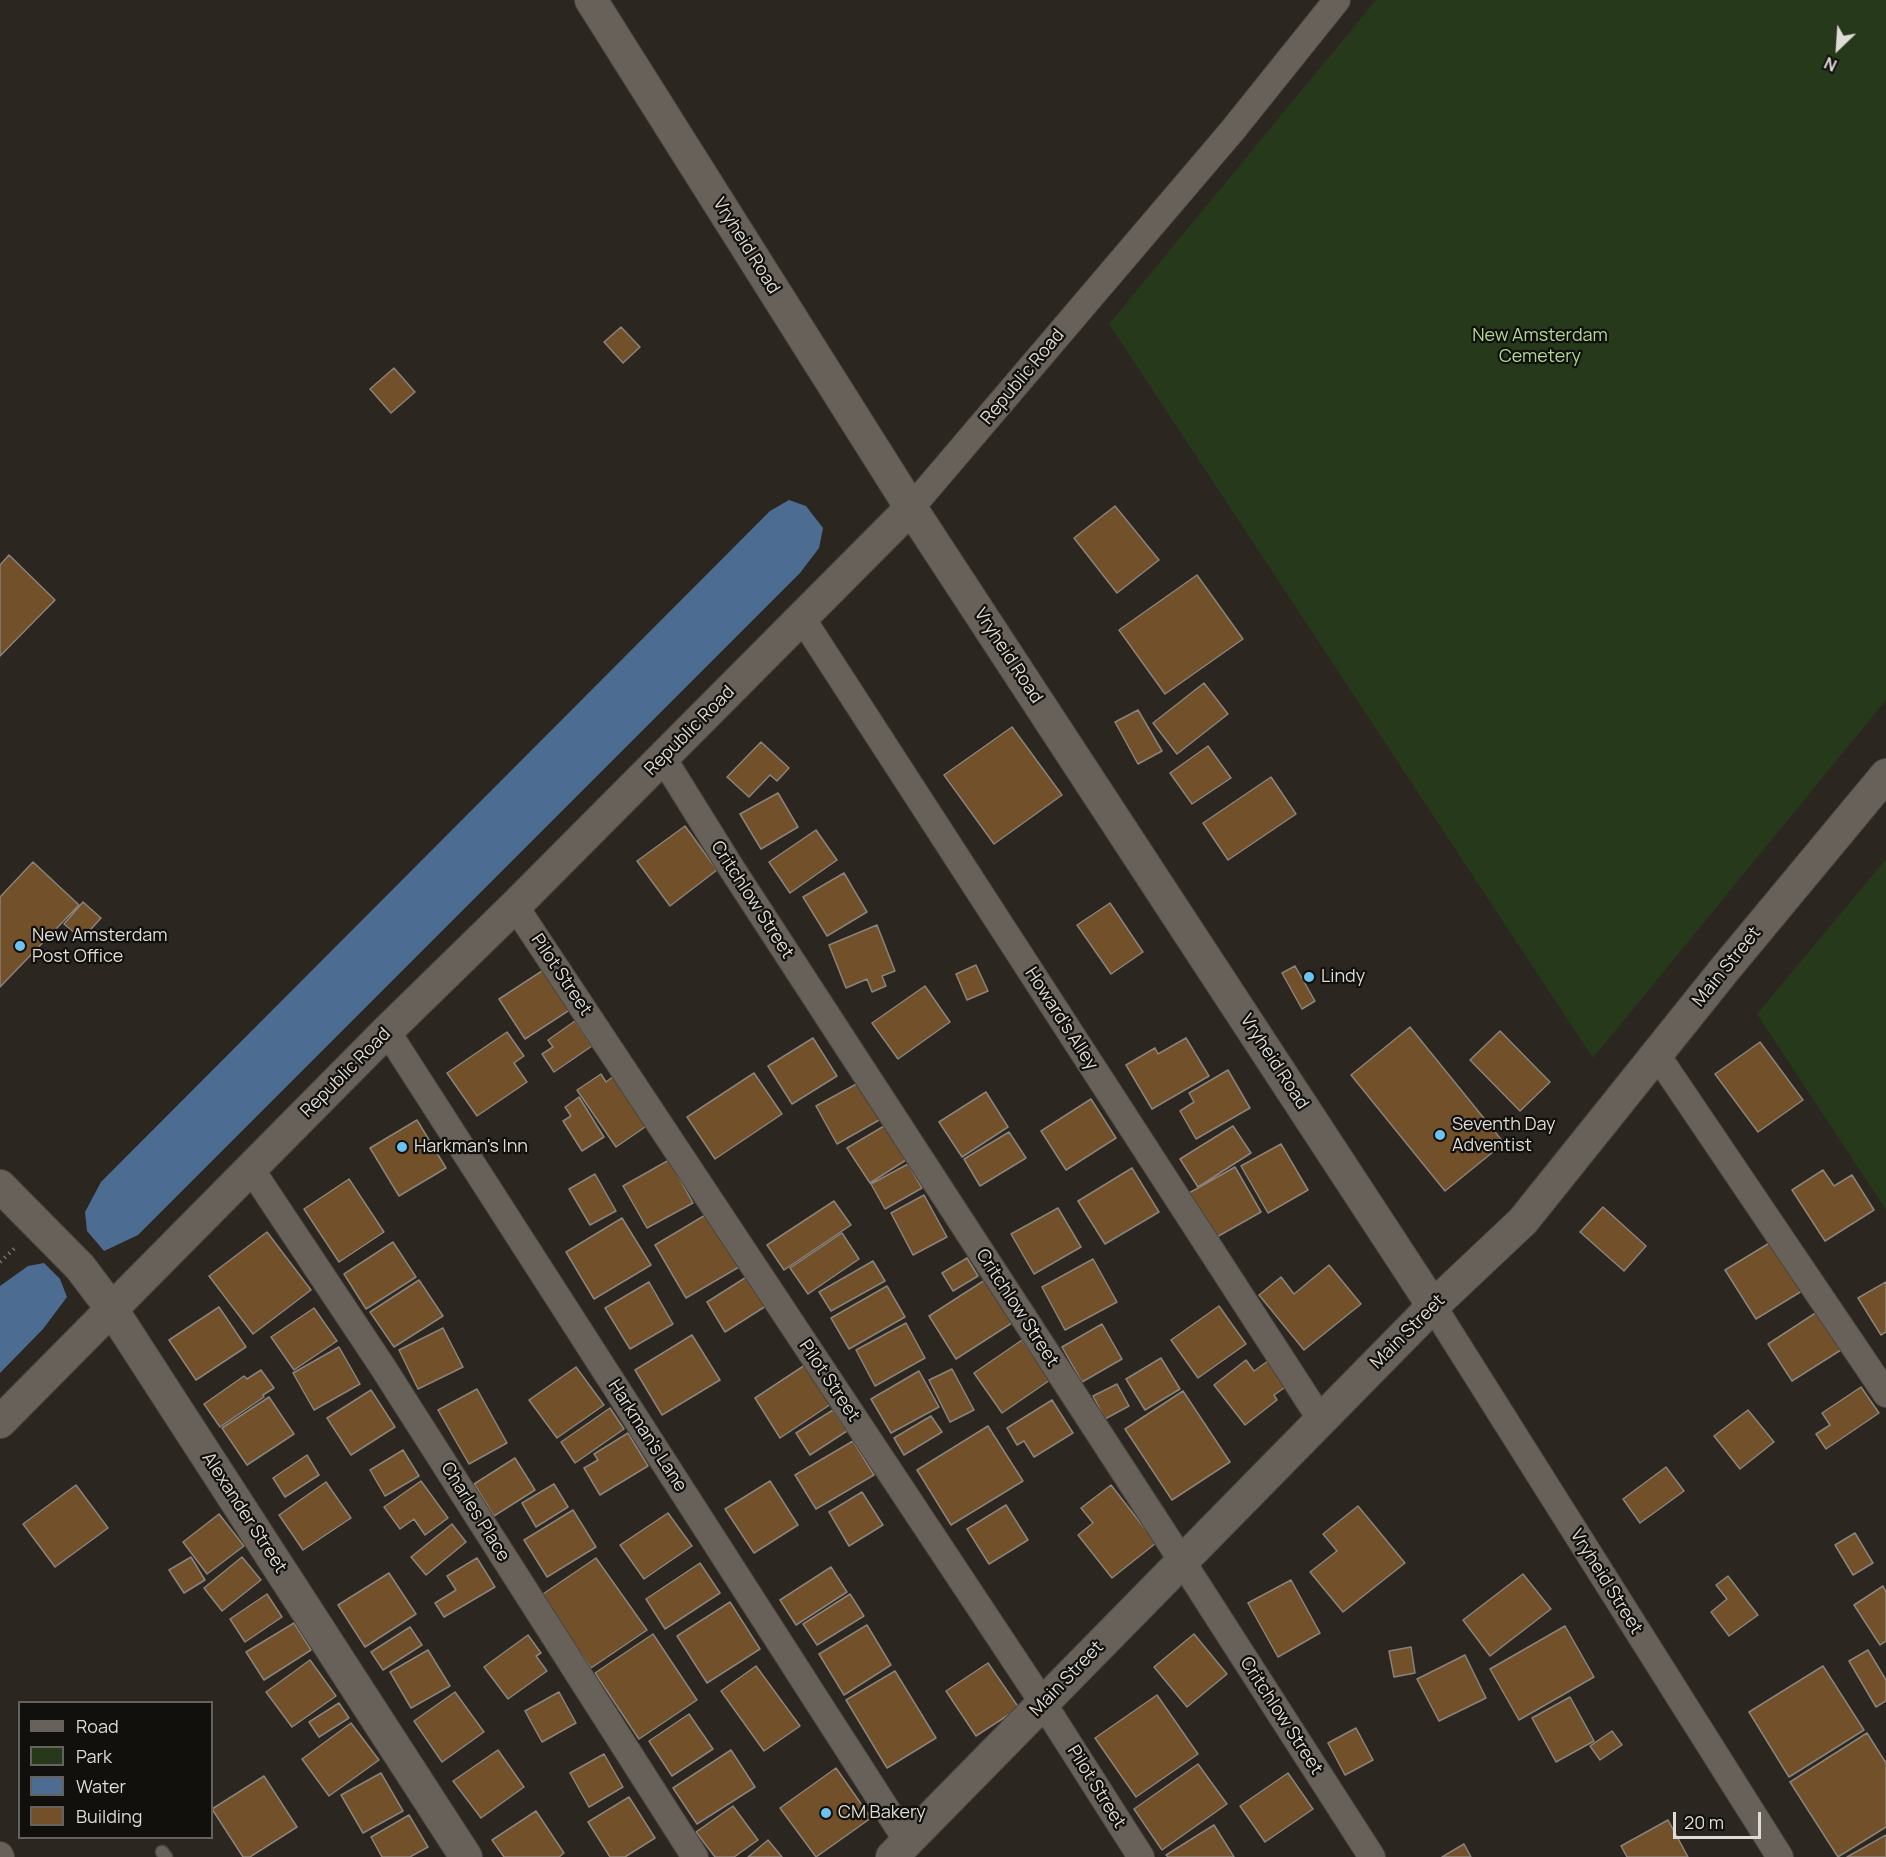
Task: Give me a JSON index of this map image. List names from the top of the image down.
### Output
{
  "streets": {
    "street": [
      "Vryheid Road",
      "Republic Road",
      "Critchlow Street",
      "Main Street",
      "Pilot Street",
      "Howard's Alley",
      "Harkman's Lane",
      "Charles Place",
      "Alexander Street",
      "Vryheid Street"
    ]
  },
  "crossings": [
    ["Vryheid Road", "Republic Road"],
    ["Vryheid Road", "Main Street"],
    ["Vryheid Road", "Vryheid Street"],
    ["Republic Road", "Critchlow Street"],
    ["Republic Road", "Pilot Street"],
    ["Republic Road", "Howard's Alley"],
    ["Republic Road", "Harkman's Lane"],
    ["Republic Road", "Charles Place"],
    ["Republic Road", "Alexander Street"],
    ["Critchlow Street", "Main Street"],
    ["Main Street", "Pilot Street"],
    ["Main Street", "Howard's Alley"],
    ["Main Street", "Harkman's Lane"],
    ["Main Street", "Vryheid Street"]
  ],
  "parks": ["New Amsterdam Cemetery"],
  "places": [
    "New Amsterdam Post Office",
    "Lindy",
    "Seventh Day Adventist",
    "Harkman's Inn",
    "CM Bakery"
  ],
  "legend": [
    "Road",
    "Park",
    "Water",
    "Building"
  ],
  "scale_bar": "20 m",
  "north": "bottom left"
}
